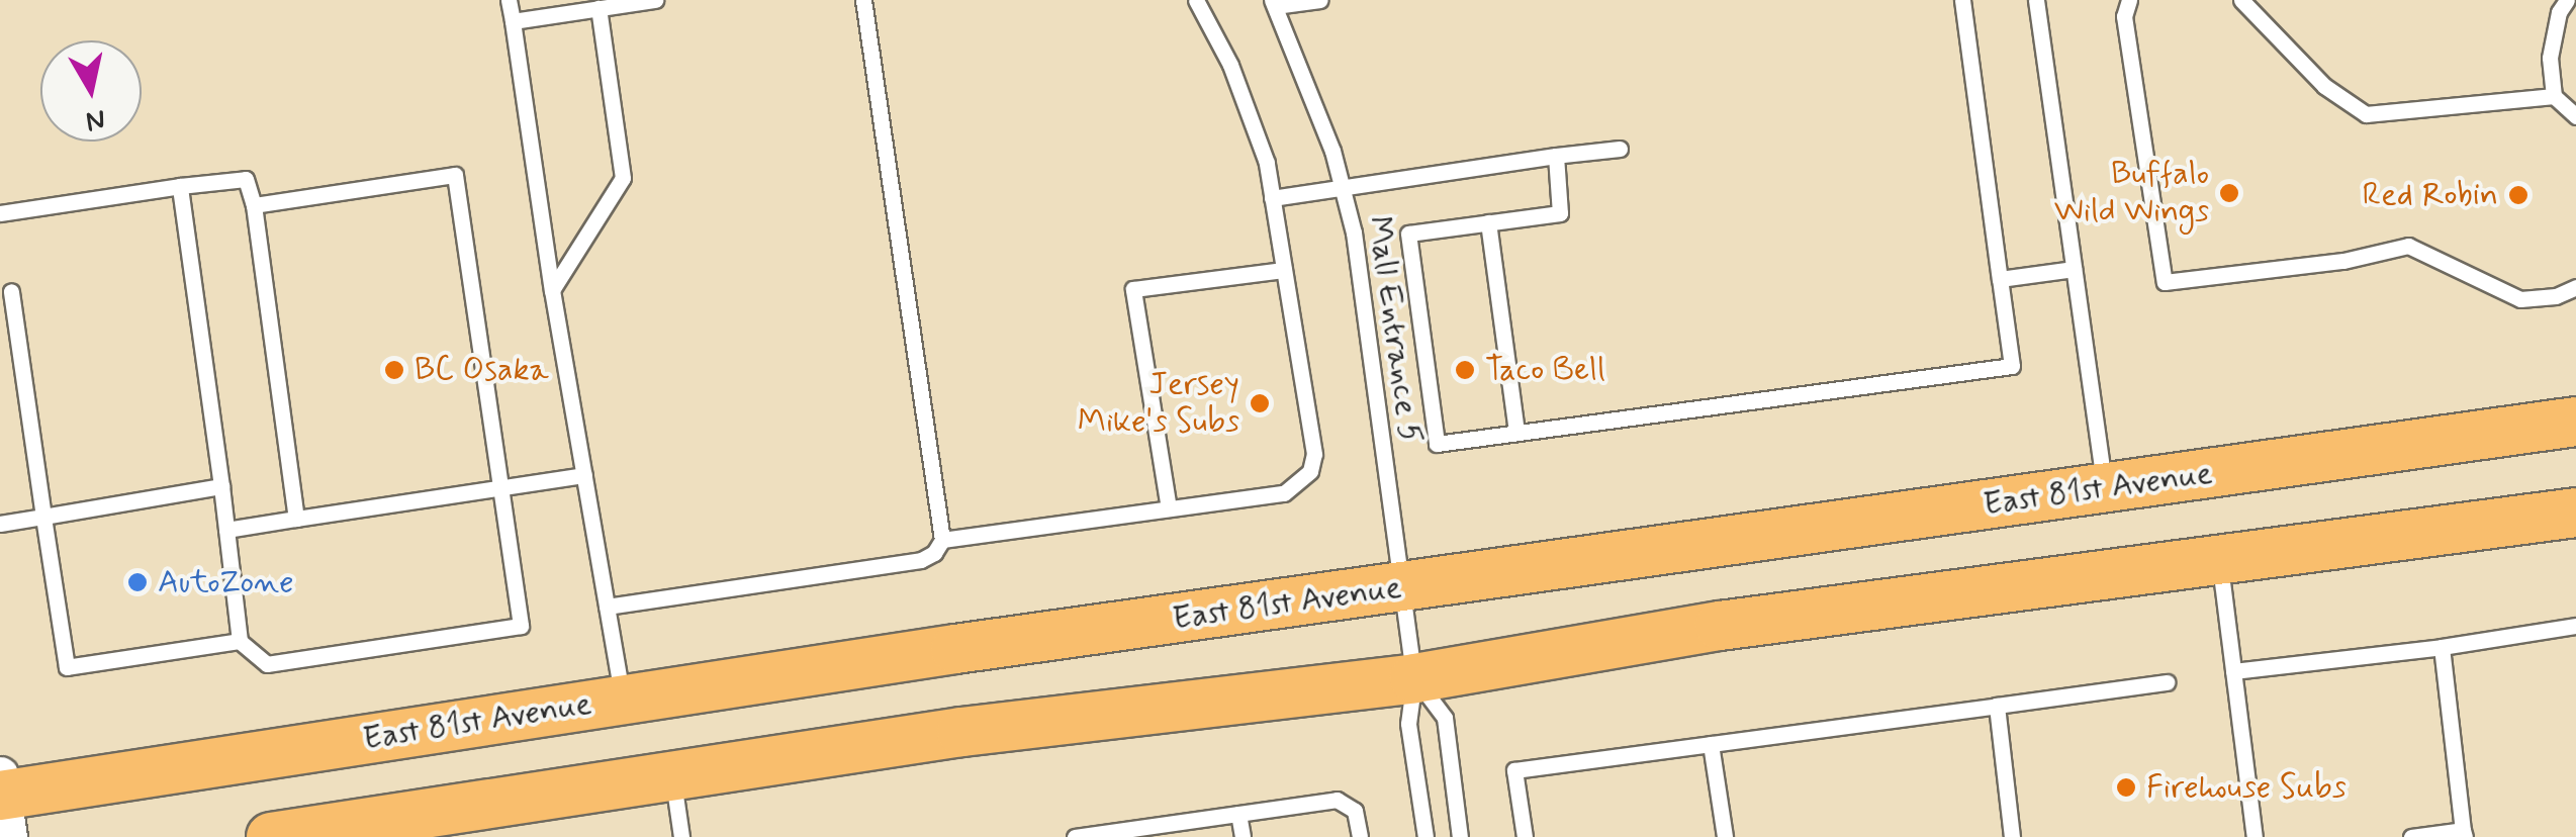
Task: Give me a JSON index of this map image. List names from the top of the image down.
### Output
{
  "streets": {
    "highway": ["East 81st Avenue"],
    "lane": ["Mall Entrance 5"]
  },
  "crossings": [
    ["Mall Entrance 5", "East 81st Avenue"]
  ],
  "places": [
    "Buffalo Wild Wings",
    "Red Robin",
    "BC Osaka",
    "Taco Bell",
    "Jersey Mike's Subs",
    "AutoZone",
    "Firehouse Subs"
  ],
  "north": "bottom"
}
